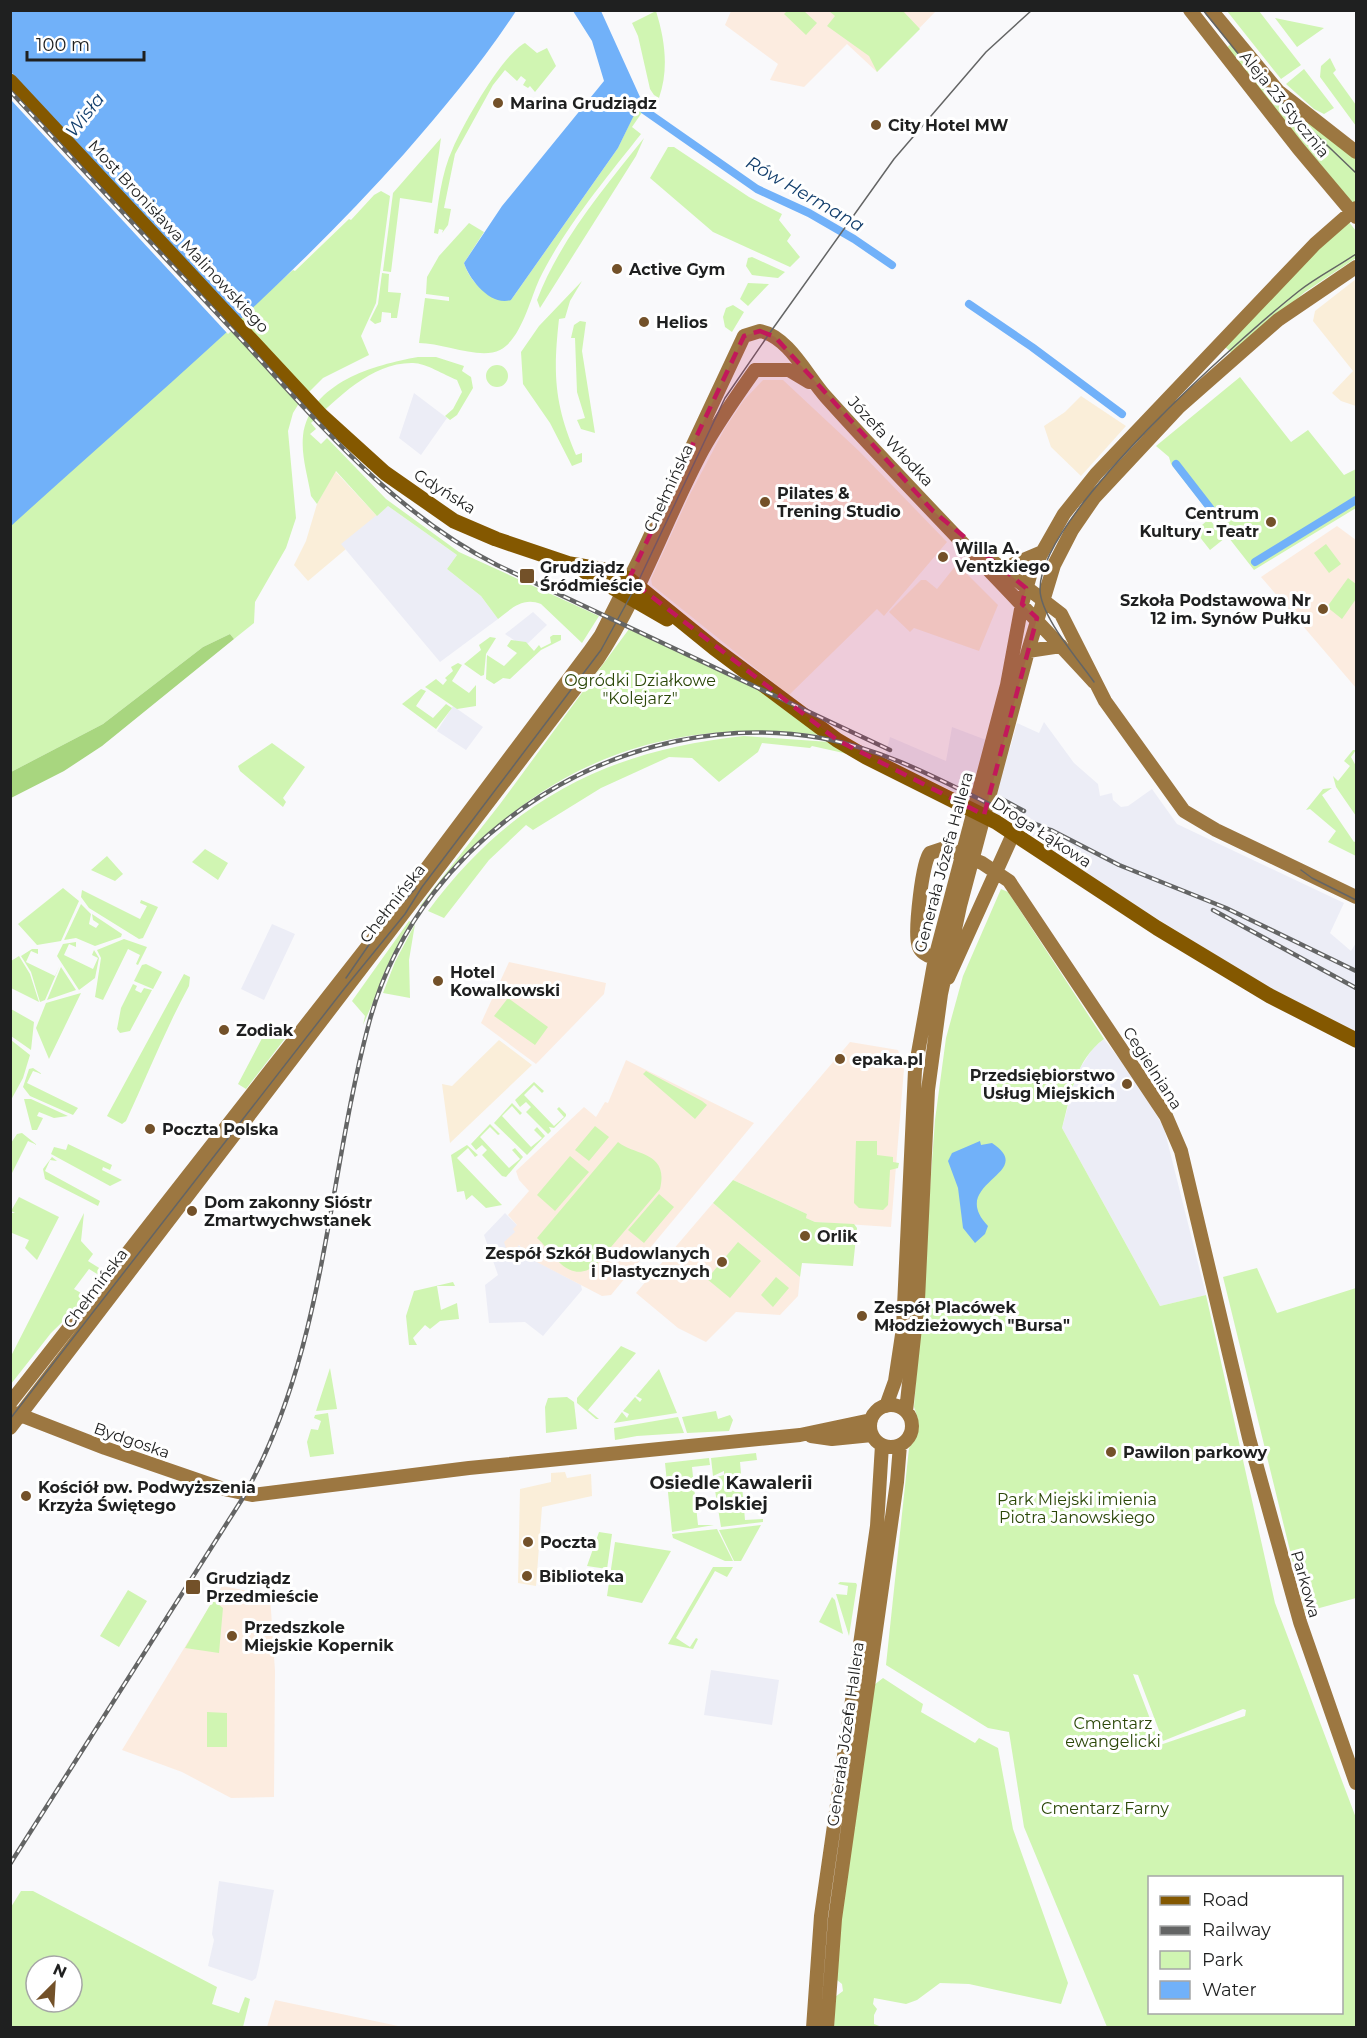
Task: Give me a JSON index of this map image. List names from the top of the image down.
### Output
{
  "streets": {
    "main road": [
      "Aleja 23 Stycznia",
      "Most Bronisława Malinowskiego",
      "Józefa Włodka",
      "Chełmińska",
      "Gdyńska",
      "Droga Łąkowa",
      "Generała Józefa Hallera",
      "Cegielniana",
      "Bydgoska",
      "Parkowa"
    ]
  },
  "crossings": [
    ["Most Bronisława Malinowskiego", "Gdyńska"],
    ["Józefa Włodka", "Chełmińska"],
    ["Józefa Włodka", "Generała Józefa Hallera"],
    ["Chełmińska", "Gdyńska"],
    ["Chełmińska", "Droga Łąkowa"],
    ["Chełmińska", "Bydgoska"],
    ["Gdyńska", "Droga Łąkowa"],
    ["Cegielniana", "Parkowa"]
  ],
  "districts": ["Osiedle Kawalerii Polskiej"],
  "water": ["Wisła", "Rów Hermana"],
  "parks": [
    "Ogródki Działkowe \"Kolejarz\"",
    "Park Miejski imienia Piotra Janowskiego",
    "Cmentarz ewangelicki",
    "Cmentarz Farny"
  ],
  "places": {
    "other": [
      "Marina Grudziądz",
      "City Hotel MW",
      "Active Gym",
      "Helios",
      "Pilates & Trening Studio",
      "Centrum Kultury - Teatr",
      "Willa A. Ventzkiego",
      "Szkoła Podstawowa Nr 12 im. Synów Pułku",
      "Hotel Kowalkowski",
      "Zodiak",
      "epaka.pl",
      "Przedsiębiorstwo Usług Miejskich",
      "Poczta Polska",
      "Dom zakonny Sióstr Zmartwychwstanek",
      "Orlik",
      "Zespół Szkół Budowlanych i Plastycznych",
      "Zespół Placówek Młodzieżowych \"Bursa\"",
      "Pawilon parkowy",
      "Kościół pw. Podwyższenia Krzyża Świętego",
      "Poczta",
      "Biblioteka",
      "Przedszkole Miejskie Kopernik"
    ],
    "transit": ["Grudziądz Śródmieście", "Grudziądz Przedmieście"]
  },
  "legend": [
    "Road",
    "Railway",
    "Park",
    "Water"
  ],
  "scale_bar": "100 m",
  "north": "top right"
}
